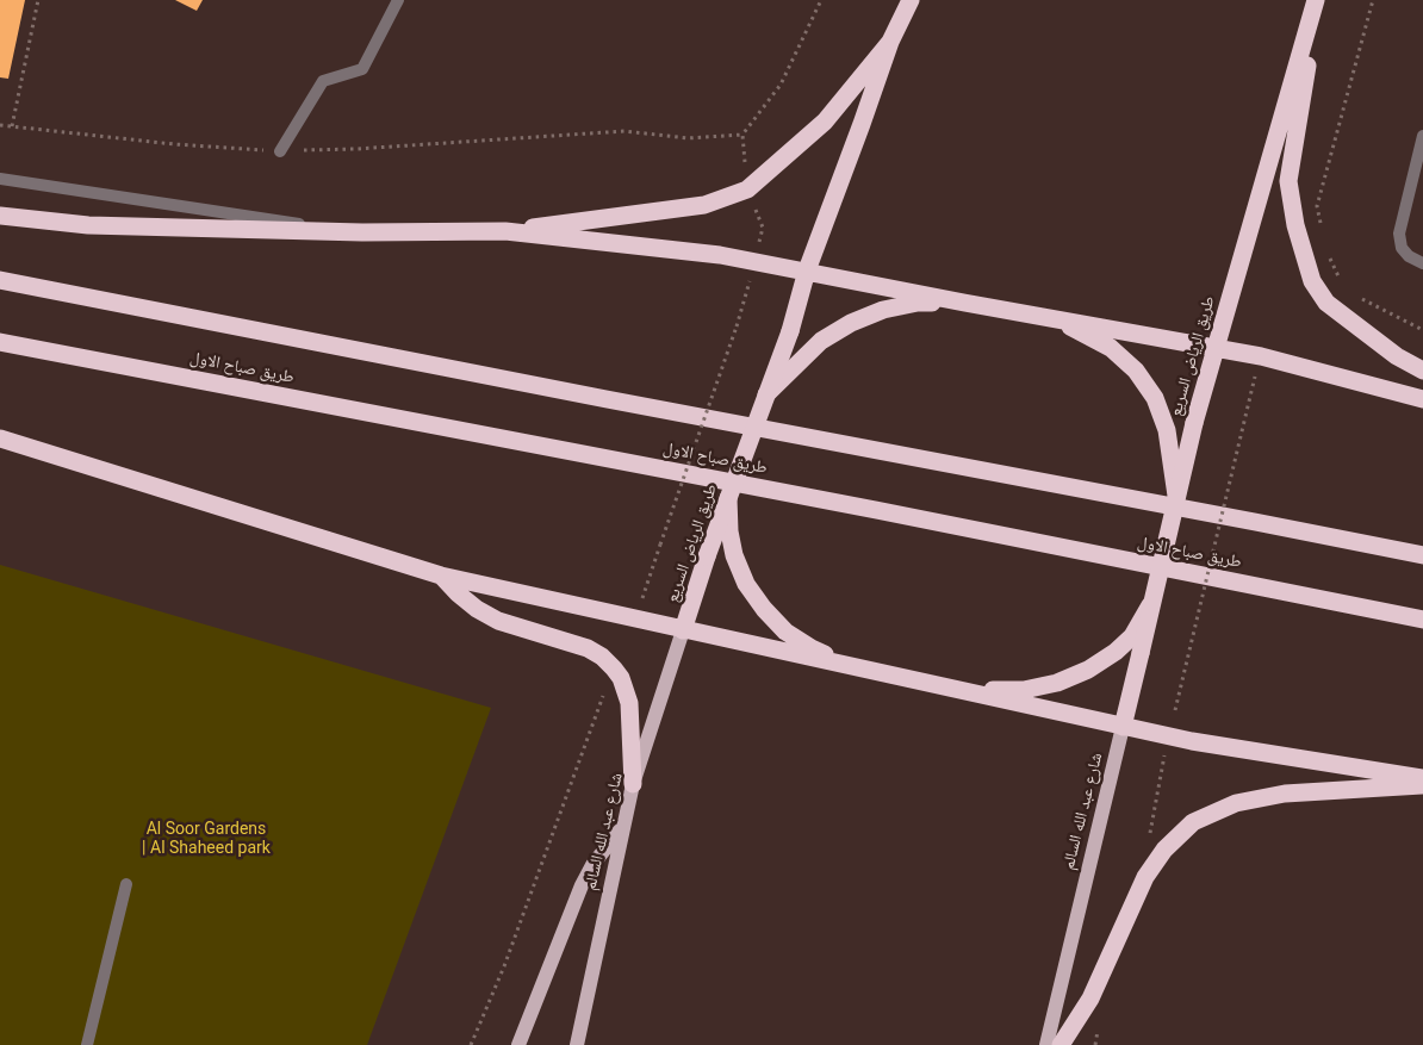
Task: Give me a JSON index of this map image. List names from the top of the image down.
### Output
{
  "streets": {
    "highway": ["طريق الرياض السريع", "طريق صباح الاول"],
    "main road": ["شارع عبد الله السالم"]
  },
  "crossings": [
    ["طريق الرياض السريع", "شارع عبد الله السالم"]
  ],
  "parks": ["Al Soor Gardens | Al Shaheed park"]
}
